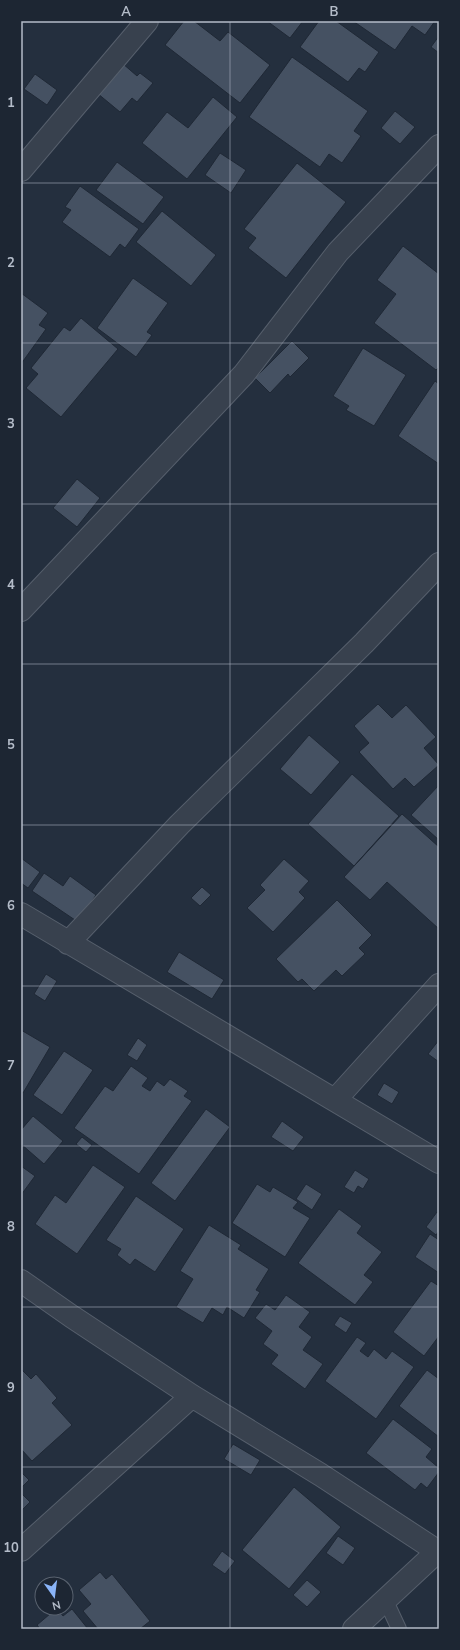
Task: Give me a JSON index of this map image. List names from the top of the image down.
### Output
{
  "north": "bottom",
  "grid": {
    "columns": ["A", "B"],
    "rows": [
      "1",
      "2",
      "3",
      "4",
      "5",
      "6",
      "7",
      "8",
      "9",
      "10"
    ]
  }
}
